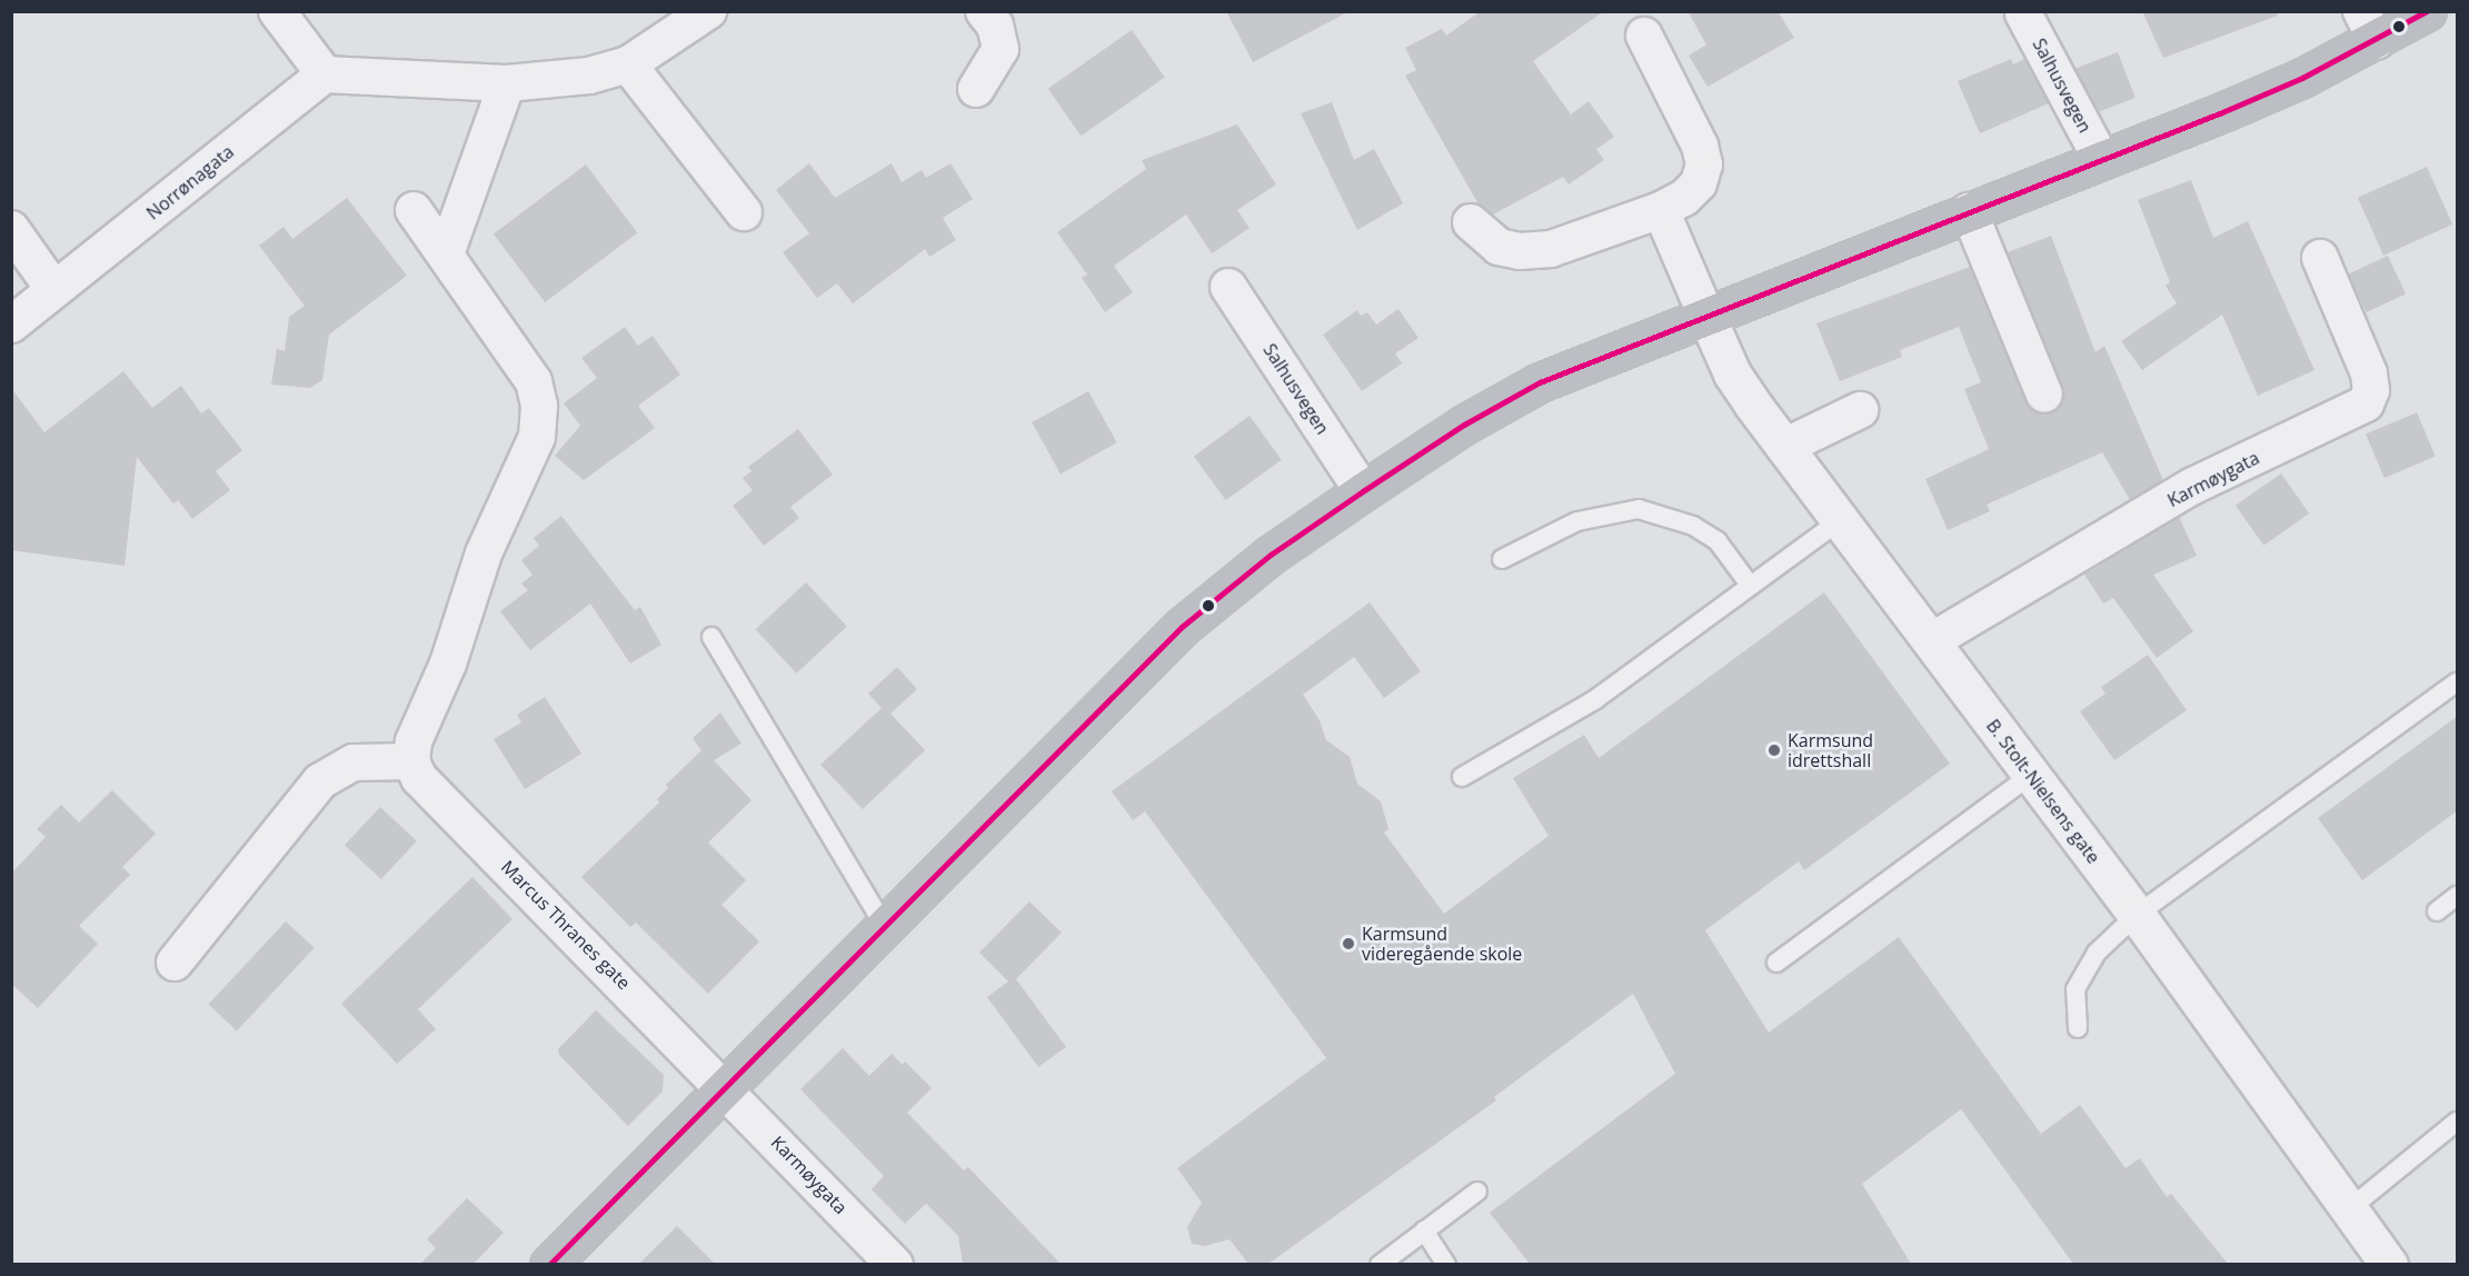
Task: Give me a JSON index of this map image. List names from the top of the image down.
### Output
{
  "streets": {
    "street": [
      "Salhusvegen",
      "Norrønagata",
      "Karmøygata",
      "B. Stolt-Nielsens gate",
      "Marcus Thranes gate"
    ]
  },
  "crossings": [
    ["Karmøygata", "B. Stolt-Nielsens gate"],
    ["Karmøygata", "Marcus Thranes gate"]
  ],
  "places": ["Karmsund idrettshall", "Karmsund videregående skole"]
}
